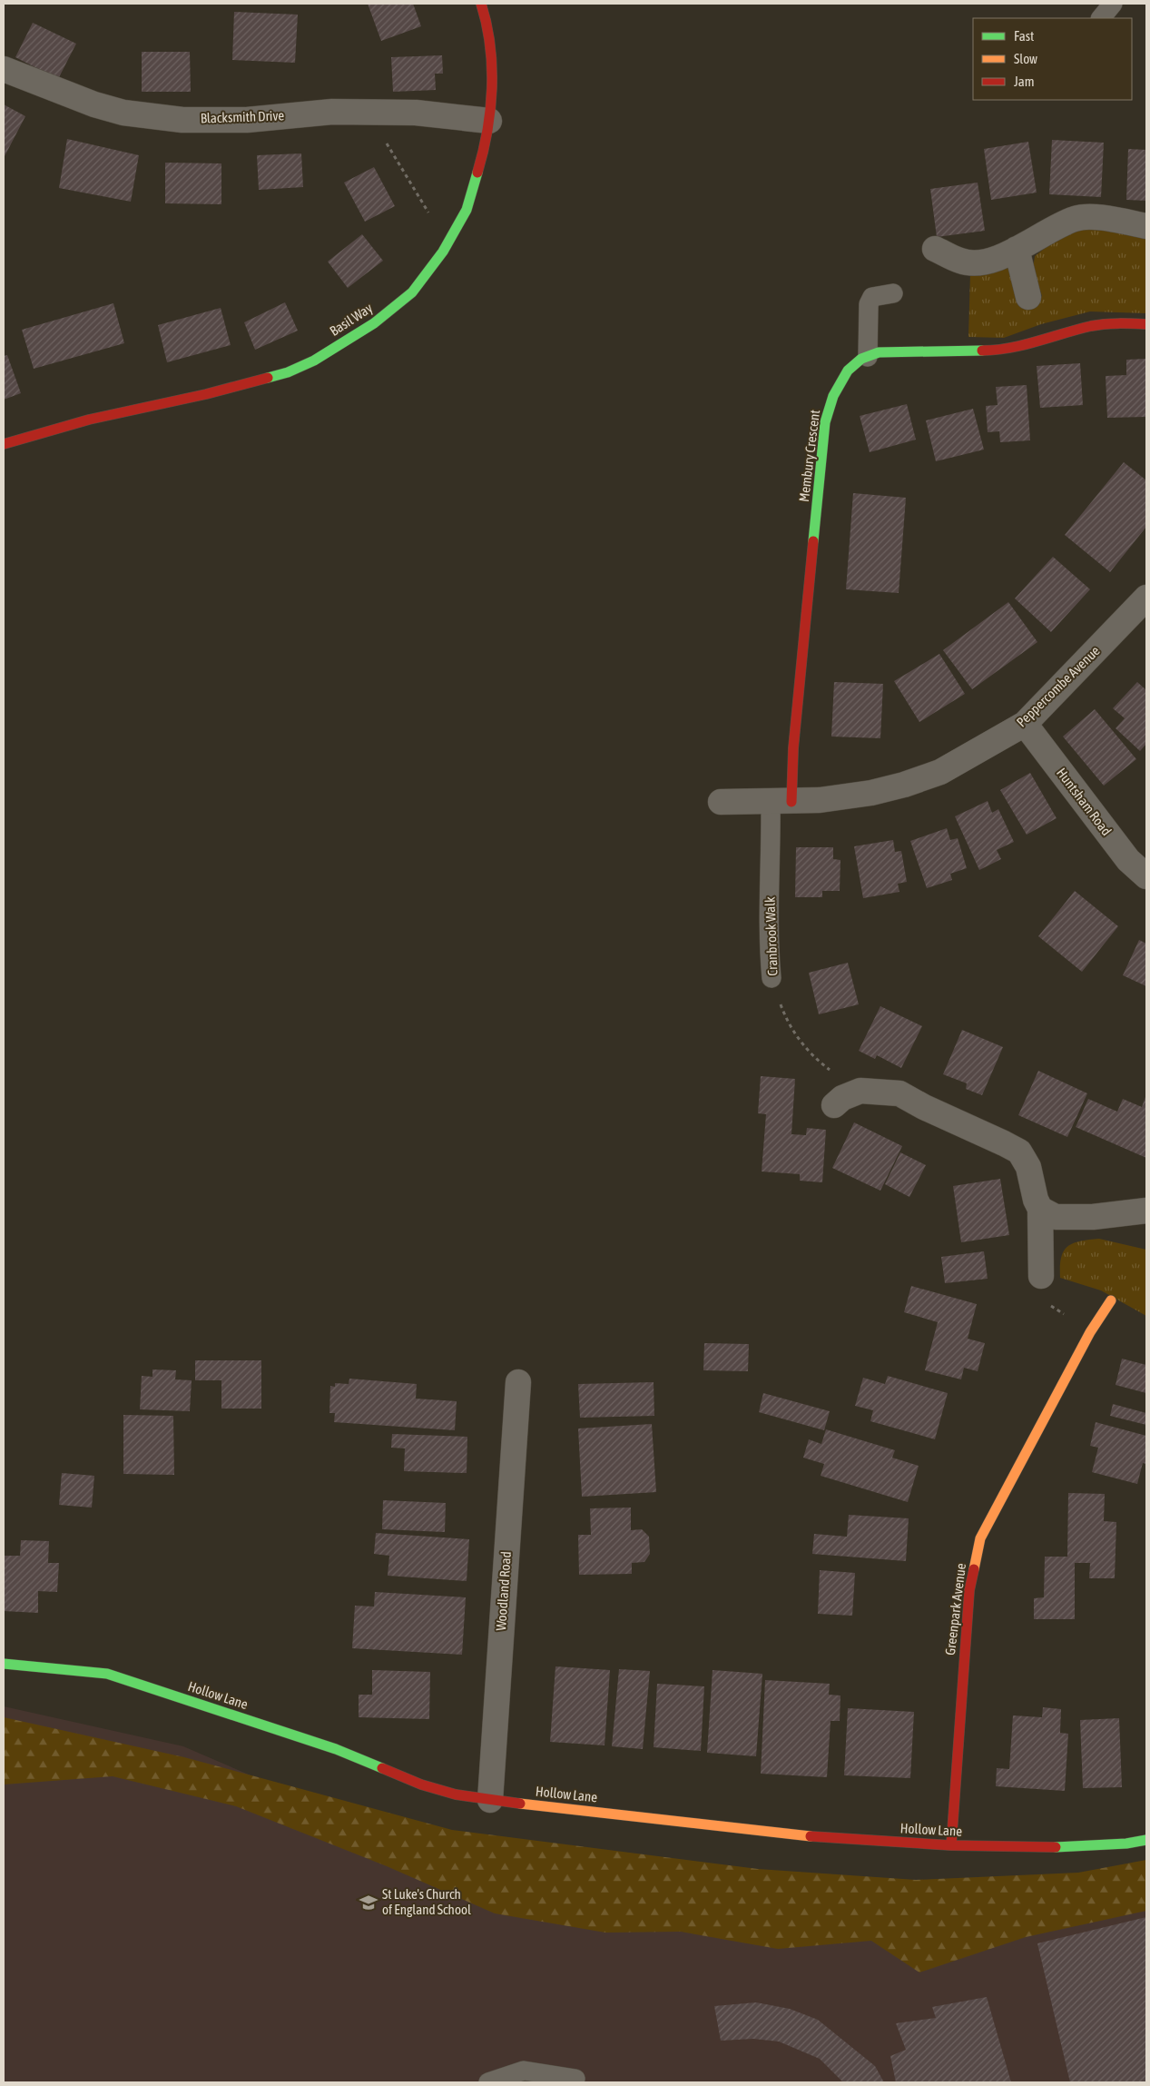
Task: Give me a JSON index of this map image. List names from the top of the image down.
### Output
{
  "streets": {
    "street": [
      "Blacksmith Drive",
      "Basil Way",
      "Membury Crescent",
      "Peppercombe Avenue",
      "Huntsham Road",
      "Woodland Road",
      "Greenpark Avenue",
      "Hollow Lane"
    ],
    "lane": ["Cranbrook Walk"]
  },
  "crossings": [
    ["Blacksmith Drive", "Basil Way"],
    ["Membury Crescent", "Peppercombe Avenue"],
    ["Membury Crescent", "Cranbrook Walk"],
    ["Peppercombe Avenue", "Huntsham Road"],
    ["Peppercombe Avenue", "Cranbrook Walk"],
    ["Woodland Road", "Hollow Lane"],
    ["Greenpark Avenue", "Hollow Lane"]
  ],
  "places": {
    "school or university": ["St Luke's Church of England School"]
  },
  "legend": ["Fast", "Slow", "Jam"]
}
